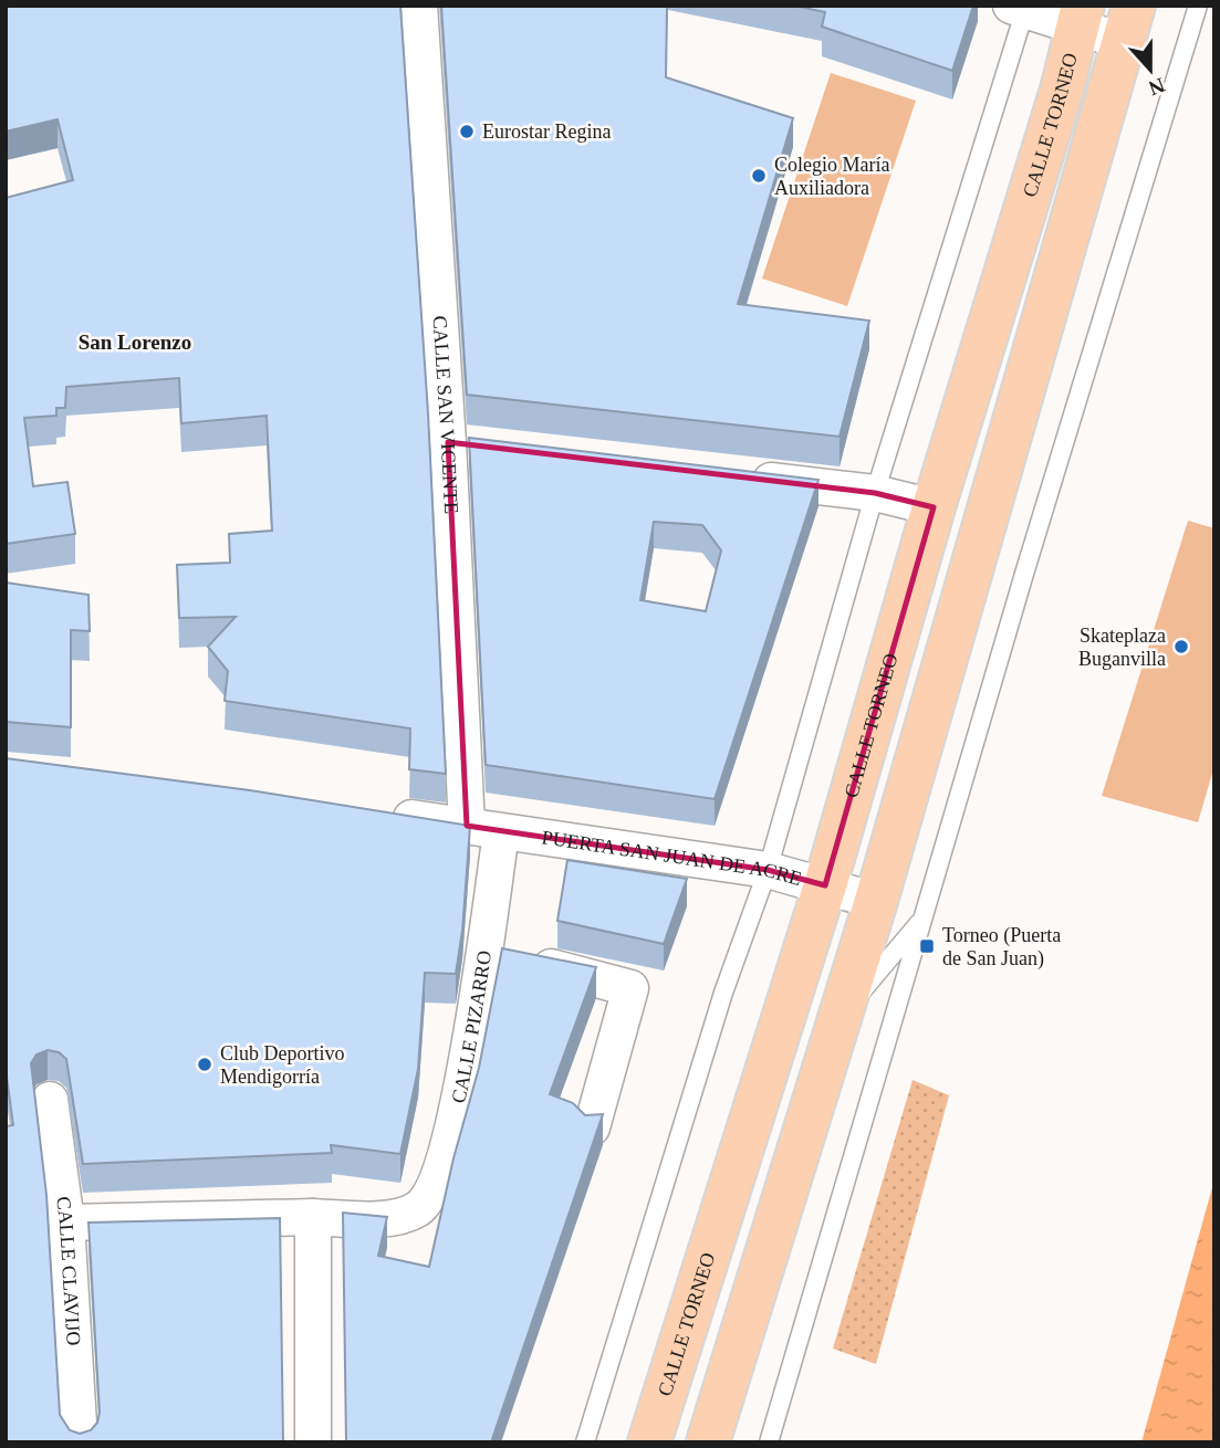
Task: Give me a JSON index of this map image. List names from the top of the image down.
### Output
{
  "streets": {
    "main road": ["CALLE TORNEO"],
    "street": [
      "CALLE SAN VICENTE",
      "PUERTA SAN JUAN DE ACRE",
      "CALLE PIZARRO",
      "CALLE CLAVIJO"
    ]
  },
  "crossings": [
    ["CALLE TORNEO", "PUERTA SAN JUAN DE ACRE"],
    ["CALLE SAN VICENTE", "PUERTA SAN JUAN DE ACRE"],
    ["CALLE SAN VICENTE", "CALLE PIZARRO"],
    ["PUERTA SAN JUAN DE ACRE", "CALLE PIZARRO"]
  ],
  "districts": ["San Lorenzo"],
  "places": {
    "other": [
      "Eurostar Regina",
      "Colegio María Auxiliadora",
      "Skateplaza Buganvilla",
      "Club Deportivo Mendigorría"
    ],
    "transit": ["Torneo (Puerta de San Juan)"]
  },
  "north": "bottom"
}
